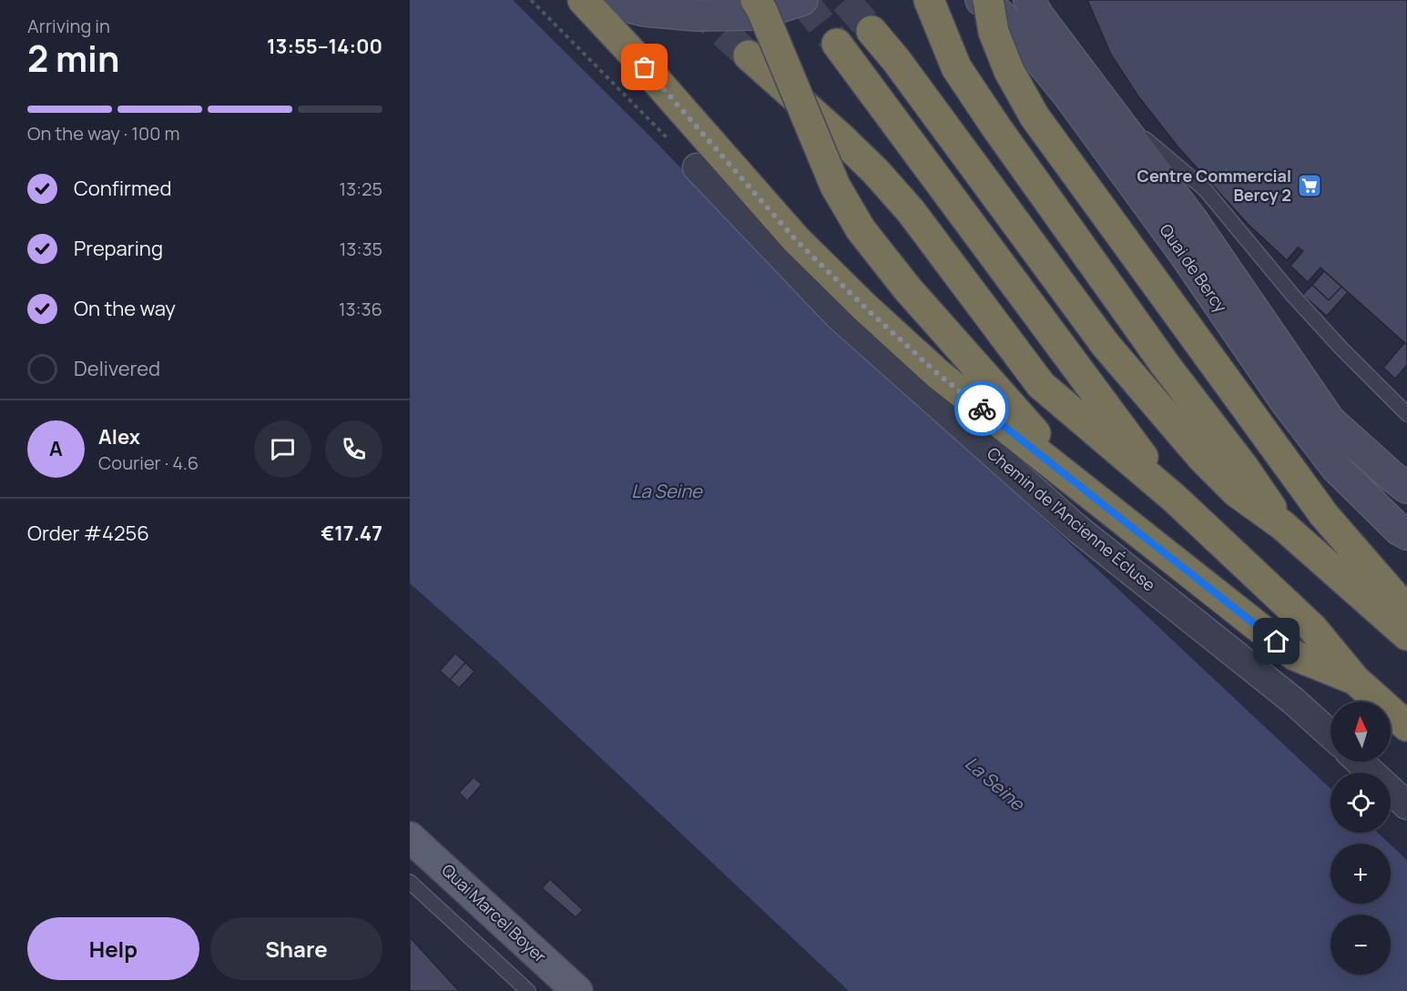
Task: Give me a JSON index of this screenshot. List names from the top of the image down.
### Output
{
  "streets": {
    "main road": ["Quai de Bercy", "Quai Marcel Boyer"],
    "street": ["Chemin de l'Ancienne Écluse"]
  },
  "water": ["La Seine"],
  "places": {
    "supermarket": ["Centre Commercial Bercy 2"]
  },
  "north": "top",
  "page": {
    "heading": ["2 min", "Arriving in", "13:55–14:00"],
    "panel": [
      "Alex",
      "Courier · 4.6",
      "Order #4256",
      "€17.47"
    ],
    "bar": "On the way · 100 m",
    "list": [
      ["Confirmed", "13:25"],
      ["Preparing", "13:35"],
      ["On the way", "13:36"],
      "Delivered"
    ],
    "round": "A",
    "map_buttons": ["+", "−"],
    "buttons": ["Help", "Share"]
  }
}
